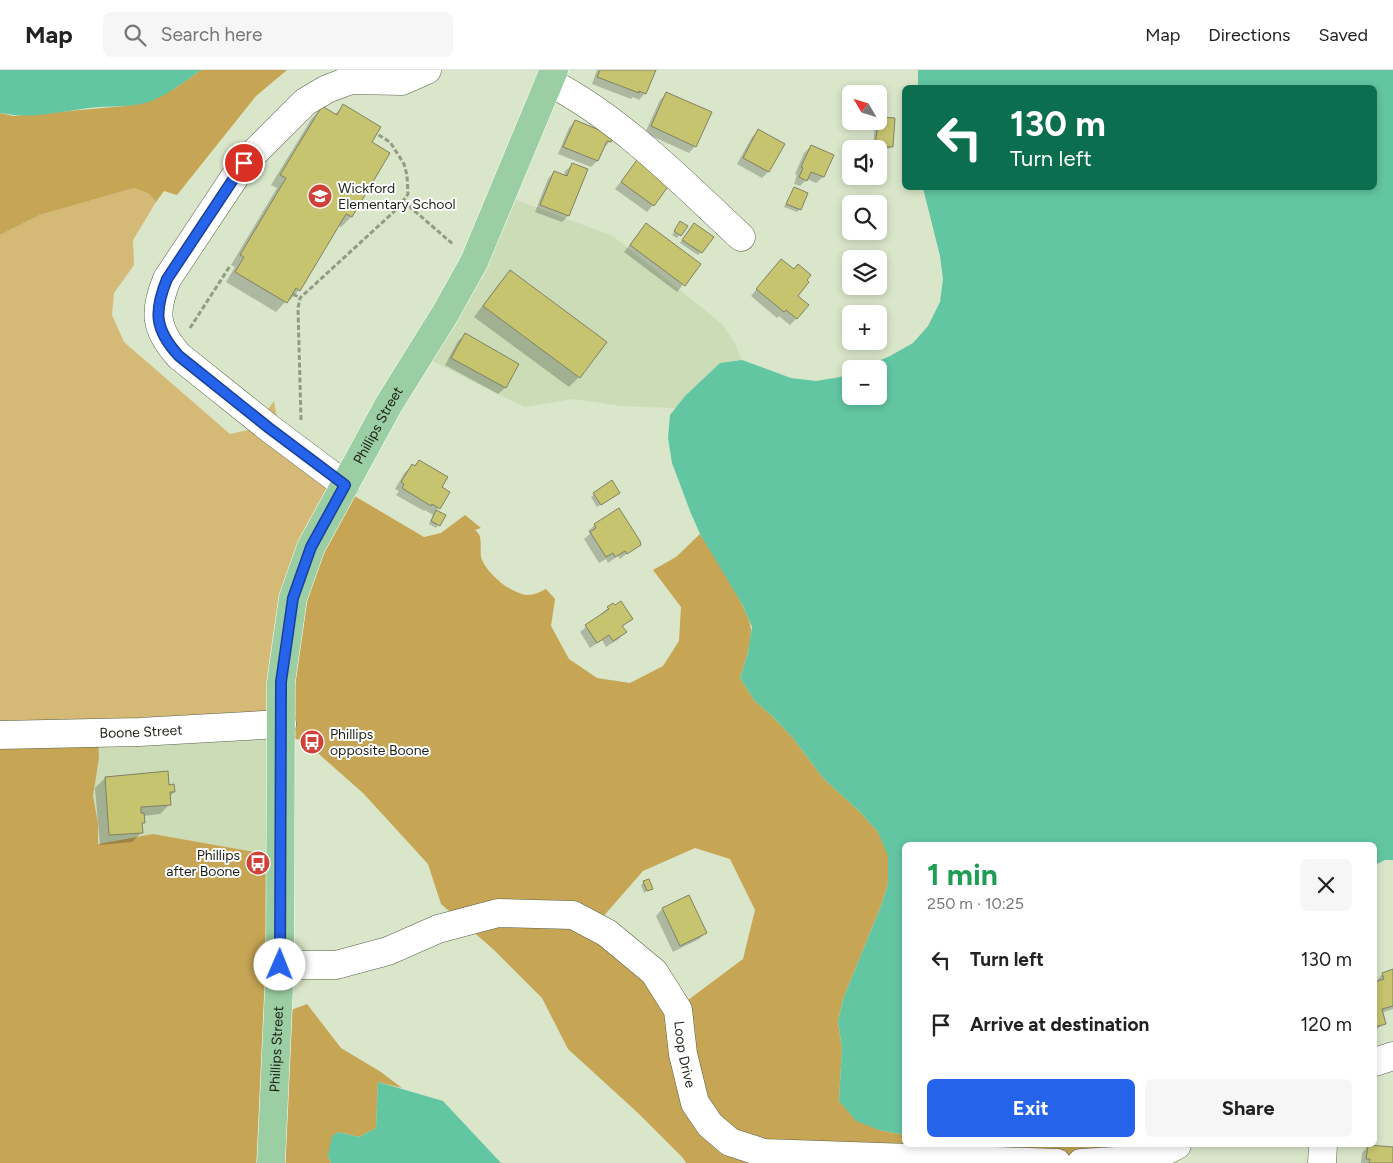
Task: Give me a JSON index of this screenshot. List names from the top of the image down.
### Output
{
  "streets": {
    "main road": ["Phillips Street"],
    "street": ["Boone Street", "Loop Drive"]
  },
  "crossings": [
    ["Phillips Street", "Boone Street"],
    ["Phillips Street", "Loop Drive"]
  ],
  "places": {
    "school or university": ["Wickford Elementary School"],
    "bus stop": ["Phillips opposite Boone", "Phillips after Boone"]
  },
  "north": "top left",
  "page": {
    "header": "Map",
    "search": "Search here",
    "nav": ["Map", "Directions", "Saved"],
    "map_buttons": ["+", "−"],
    "turn": ["130 m", "Turn left"],
    "heading": ["1 min", "250 m · 10:25"],
    "list": [
      {
        "name": "Turn left",
        "value": "130 m"
      },
      {
        "name": "Arrive at destination",
        "value": "120 m"
      }
    ],
    "buttons": ["Exit", "Share"]
  }
}
